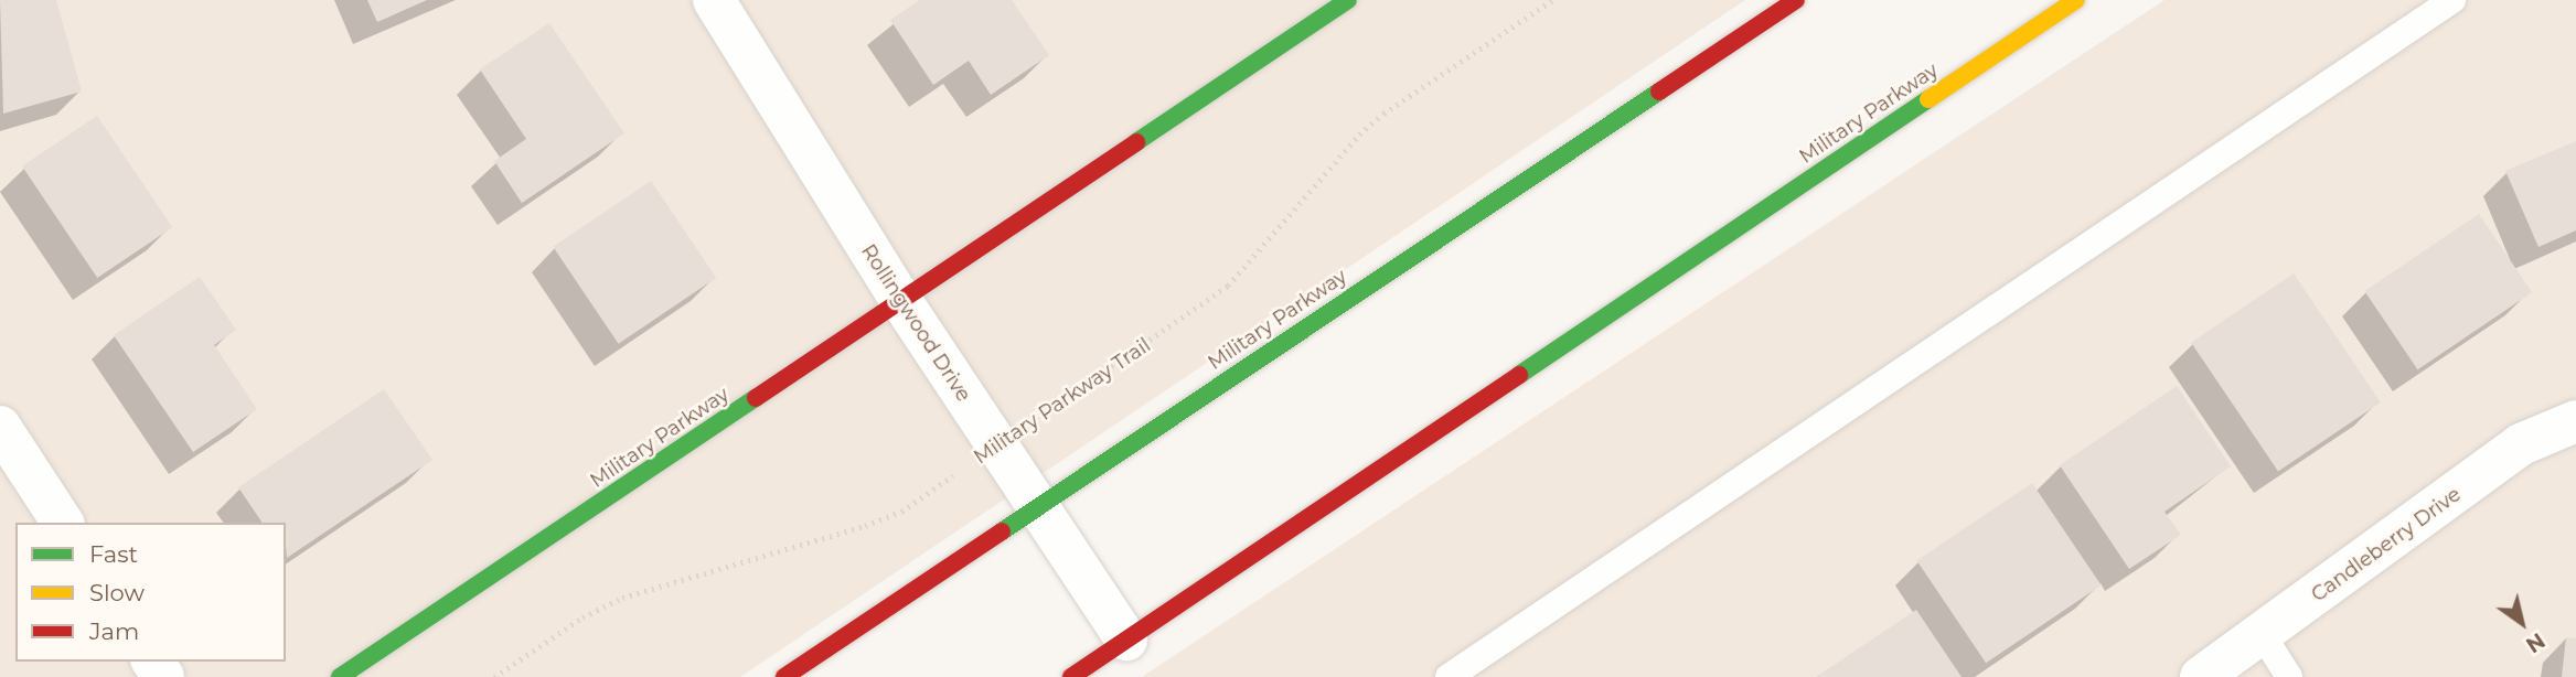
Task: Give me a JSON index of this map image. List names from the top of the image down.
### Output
{
  "streets": {
    "main road": ["Military Parkway"],
    "street": ["Rollingwood Drive", "Candleberry Drive"],
    "path": ["Military Parkway Trail"]
  },
  "crossings": [
    ["Military Parkway", "Rollingwood Drive"],
    ["Rollingwood Drive", "Military Parkway Trail"]
  ],
  "legend": ["Fast", "Slow", "Jam"],
  "north": "bottom right"
}
